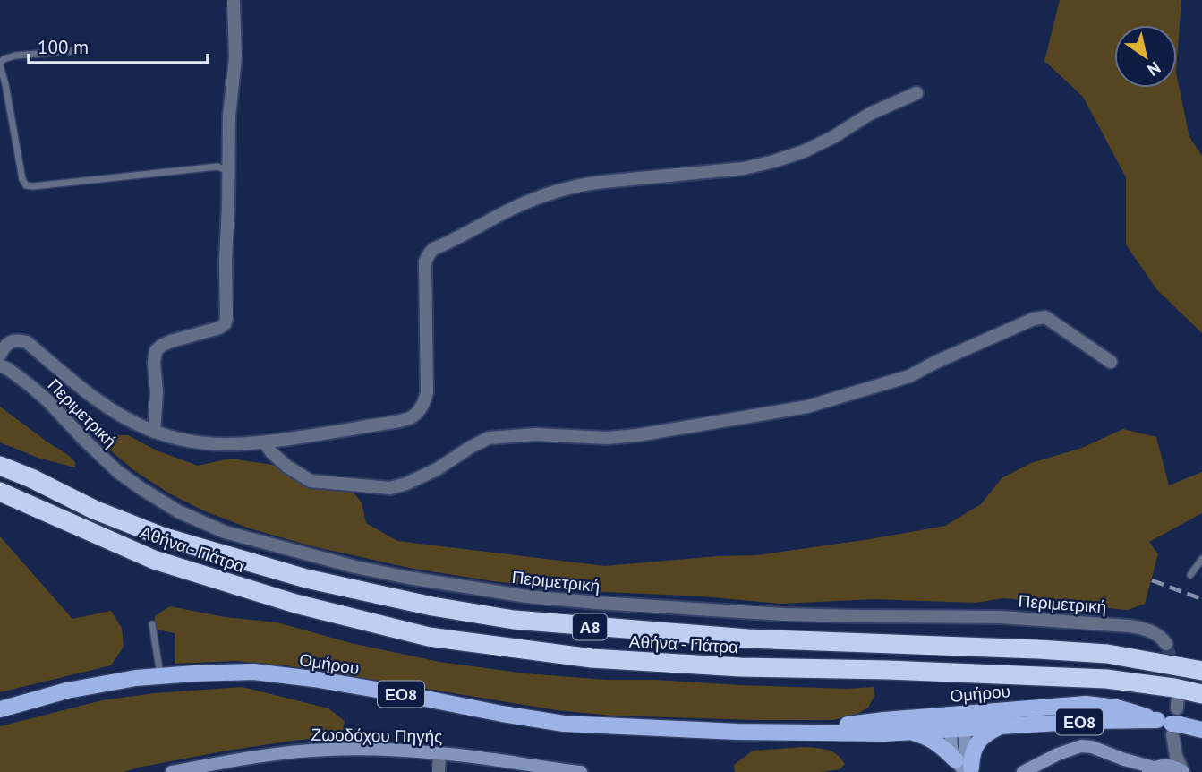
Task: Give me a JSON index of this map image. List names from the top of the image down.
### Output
{
  "streets": {
    "highway": ["Αθήνα - Πάτρα", "Α8"],
    "main road": ["Ομήρου", "ΕΟ8", "Ζωοδόχου Πηγής"],
    "street": ["Περιμετρική"]
  },
  "scale_bar": "100 m",
  "north": "bottom right"
}
